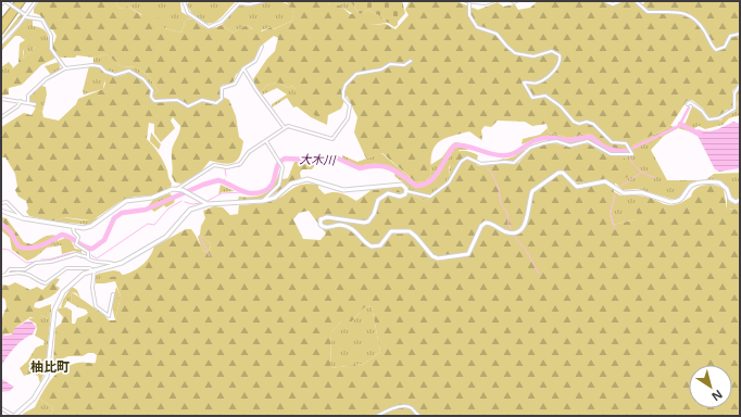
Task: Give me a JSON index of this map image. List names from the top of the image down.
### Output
{
  "districts": ["柚比町"],
  "water": ["大木川"],
  "north": "bottom right"
}
